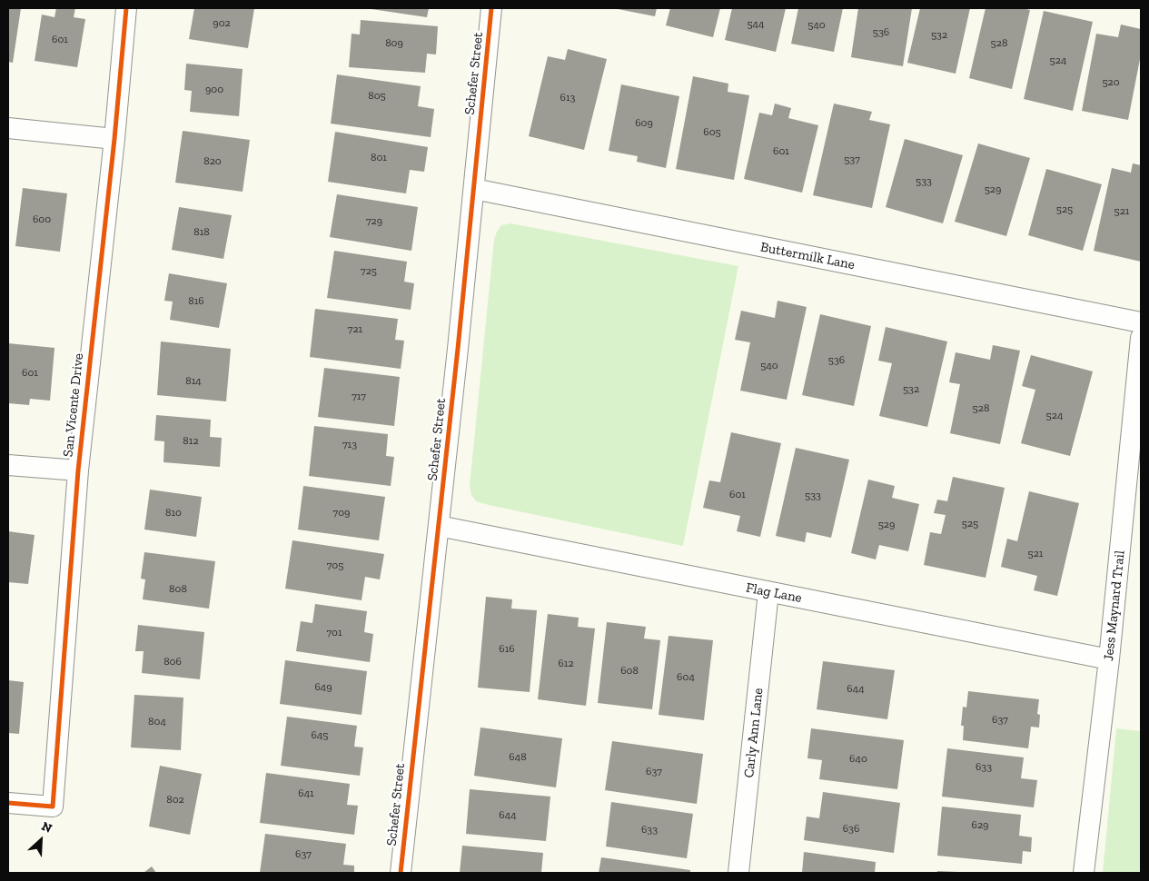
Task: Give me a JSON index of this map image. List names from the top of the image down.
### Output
{
  "streets": {
    "street": [
      "Schefer Street",
      "Buttermilk Lane",
      "San Vicente Drive",
      "Flag Lane",
      "Jess Maynard Trail",
      "Carly Ann Lane"
    ]
  },
  "crossings": [
    ["Schefer Street", "Buttermilk Lane"],
    ["Schefer Street", "Flag Lane"],
    ["Flag Lane", "Jess Maynard Trail"],
    ["Flag Lane", "Carly Ann Lane"]
  ],
  "house_numbers": [
    "902",
    "544",
    "540",
    "536",
    "532",
    "601",
    "809",
    "528",
    "524",
    "520",
    "900",
    "805",
    "613",
    "609",
    "605",
    "601",
    "801",
    "537",
    "820",
    "533",
    "529",
    "525",
    "521",
    "600",
    "729",
    "818",
    "725",
    "816",
    "721",
    "536",
    "540",
    "601",
    "814",
    "532",
    "717",
    "528",
    "524",
    "812",
    "713",
    "601",
    "533",
    "810",
    "709",
    "525",
    "529",
    "521",
    "705",
    "808",
    "701",
    "616",
    "806",
    "612",
    "608",
    "604",
    "649",
    "644",
    "637",
    "804",
    "645",
    "648",
    "640",
    "633",
    "637",
    "641",
    "802",
    "644",
    "629",
    "636",
    "633",
    "637"
  ],
  "north": "top right"
}
